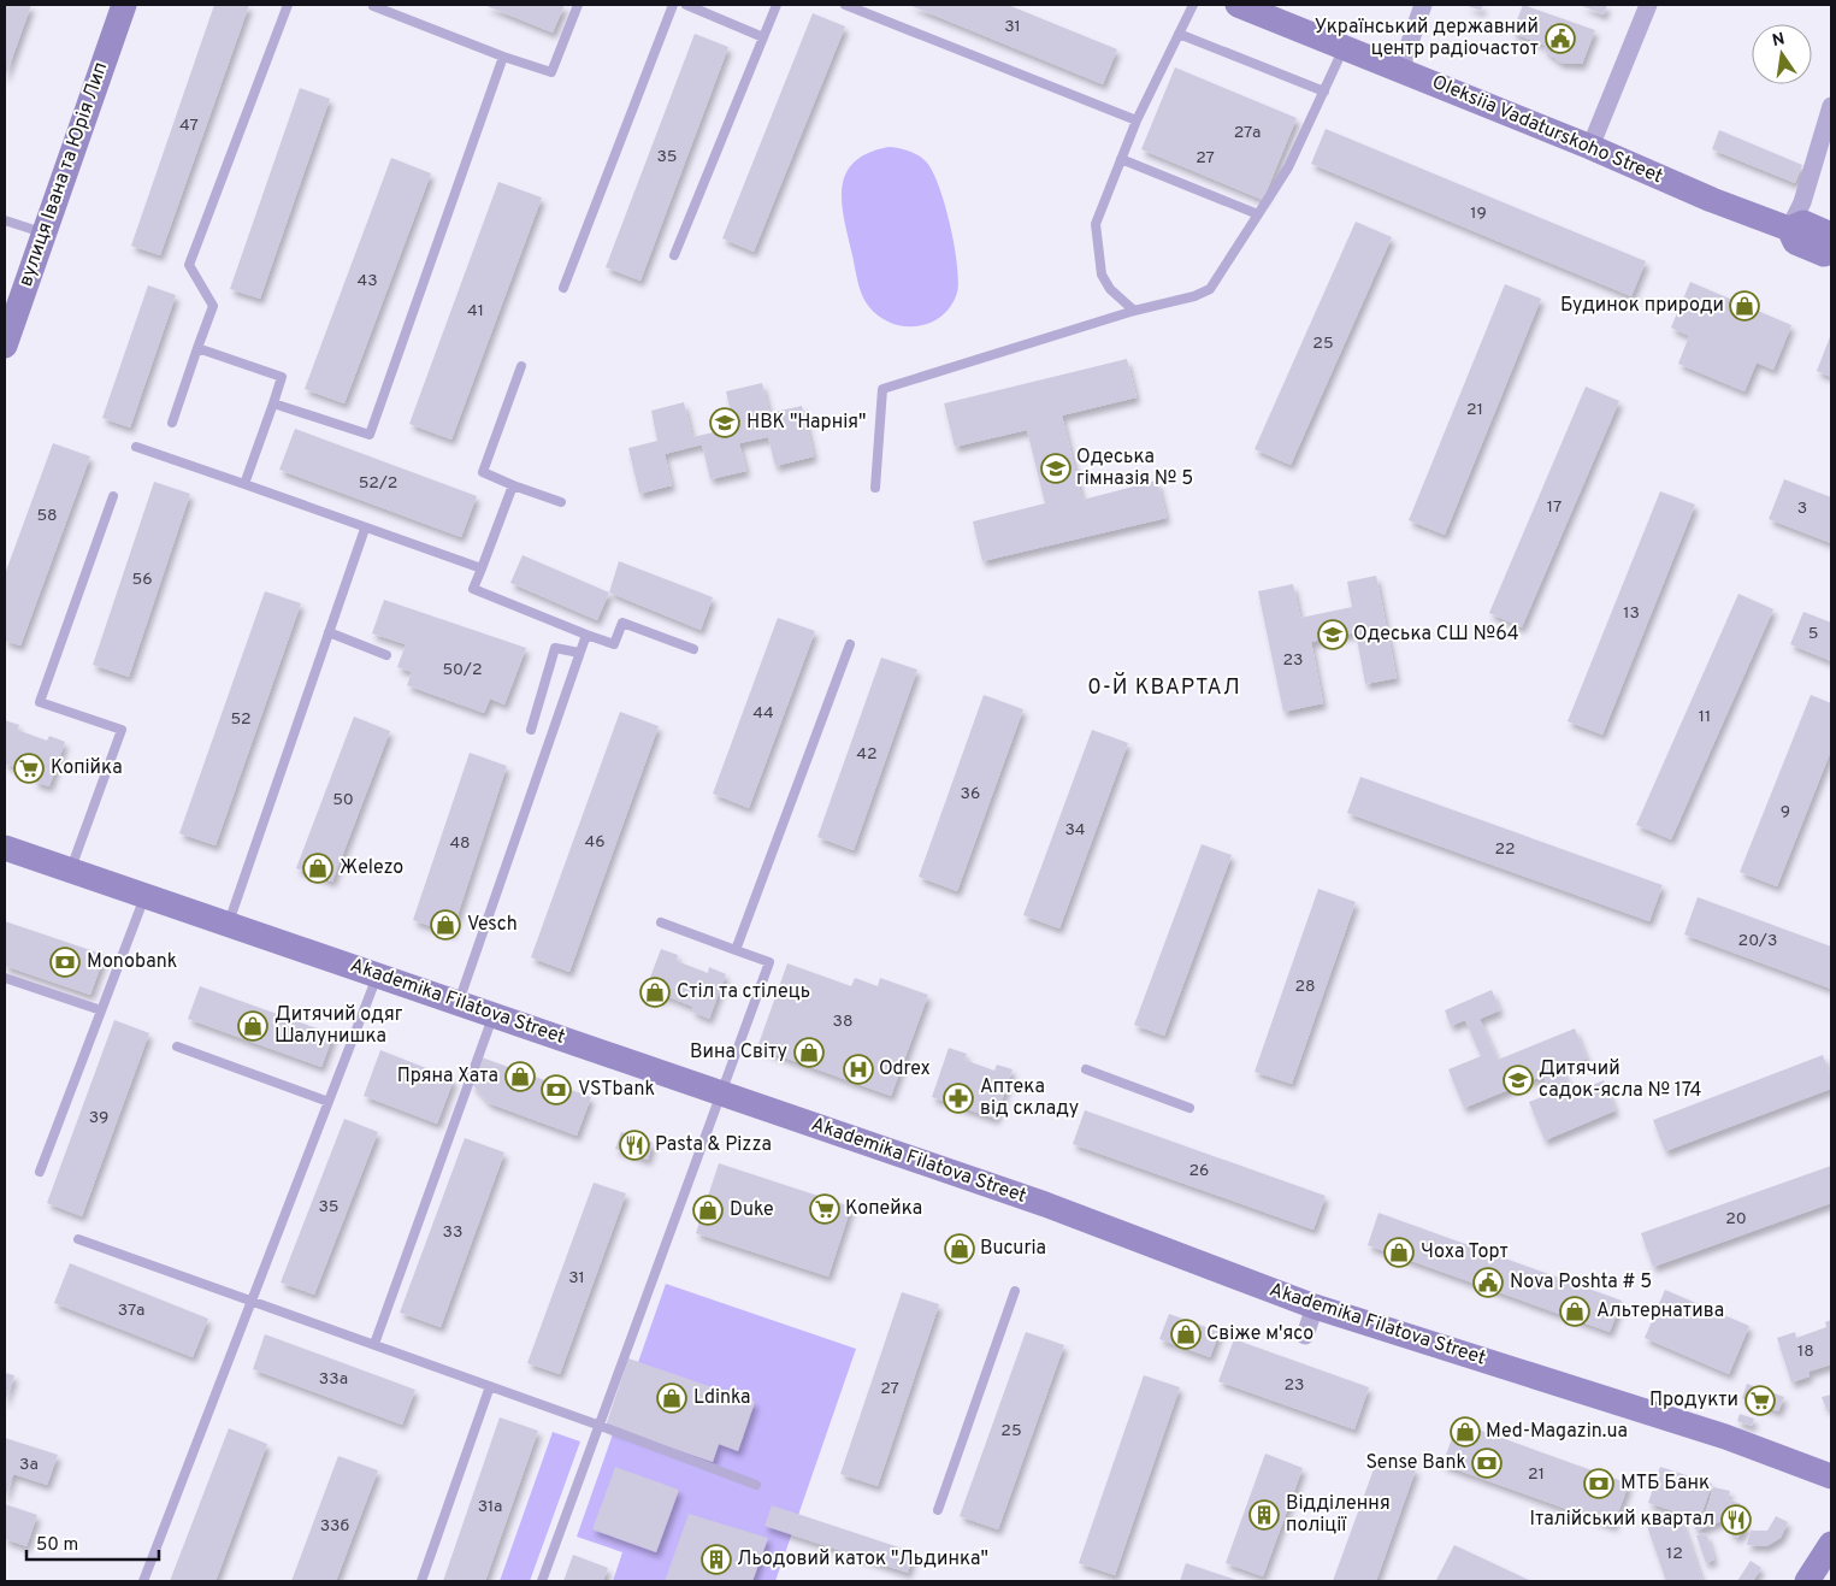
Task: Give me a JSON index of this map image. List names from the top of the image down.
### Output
{
  "streets": {
    "main road": ["Oleksiia Vadaturskoho Street", "вулиця Івана та Юрія Лип", "Akademika Filatova Street"]
  },
  "districts": ["0-Й КВАРТАЛ"],
  "places": {
    "public building": ["Український державний центр радіочастот", "Nova Poshta # 5"],
    "shop": [
      "Будинок природи",
      "Жelezo",
      "Vesch",
      "Стіл та стілець",
      "Дитячий одяг Шалунишка",
      "Вина Світу",
      "Пряна Хата",
      "Duke",
      "Bucuria",
      "Чоха Торт",
      "Альтернатива",
      "Свіже м'ясо",
      "Ldinka",
      "Med-Magazin.ua"
    ],
    "school or university": [
      "НВК \"Нарнія\"",
      "Одеська гімназія № 5",
      "Одеська СШ №64",
      "Дитячий садок-ясла № 174"
    ],
    "supermarket": ["Копійка", "Копейка", "Продукти"],
    "bank": [
      "Monobank",
      "VSTbank",
      "Sense Bank",
      "МТБ Банк"
    ],
    "hospital": ["Odrex"],
    "pharmacy": ["Аптека від складу"],
    "restaurant": ["Pasta & Pizza", "Італійський квартал"],
    "building": ["Відділення поліції", "Льодовий каток \"Льдинка\""]
  },
  "house_numbers": [
    "31",
    "47",
    "27а",
    "35",
    "27",
    "19",
    "43",
    "41",
    "25",
    "21",
    "52/2",
    "17",
    "3",
    "58",
    "56",
    "13",
    "5",
    "23",
    "50/2",
    "44",
    "11",
    "52",
    "42",
    "36",
    "50",
    "9",
    "34",
    "46",
    "48",
    "22",
    "20/3",
    "28",
    "38",
    "39",
    "26",
    "35",
    "20",
    "33",
    "31",
    "37а",
    "18",
    "33а",
    "23",
    "27",
    "25",
    "3а",
    "21",
    "31а",
    "33б",
    "12"
  ],
  "scale_bar": "50 m",
  "north": "top"
}
